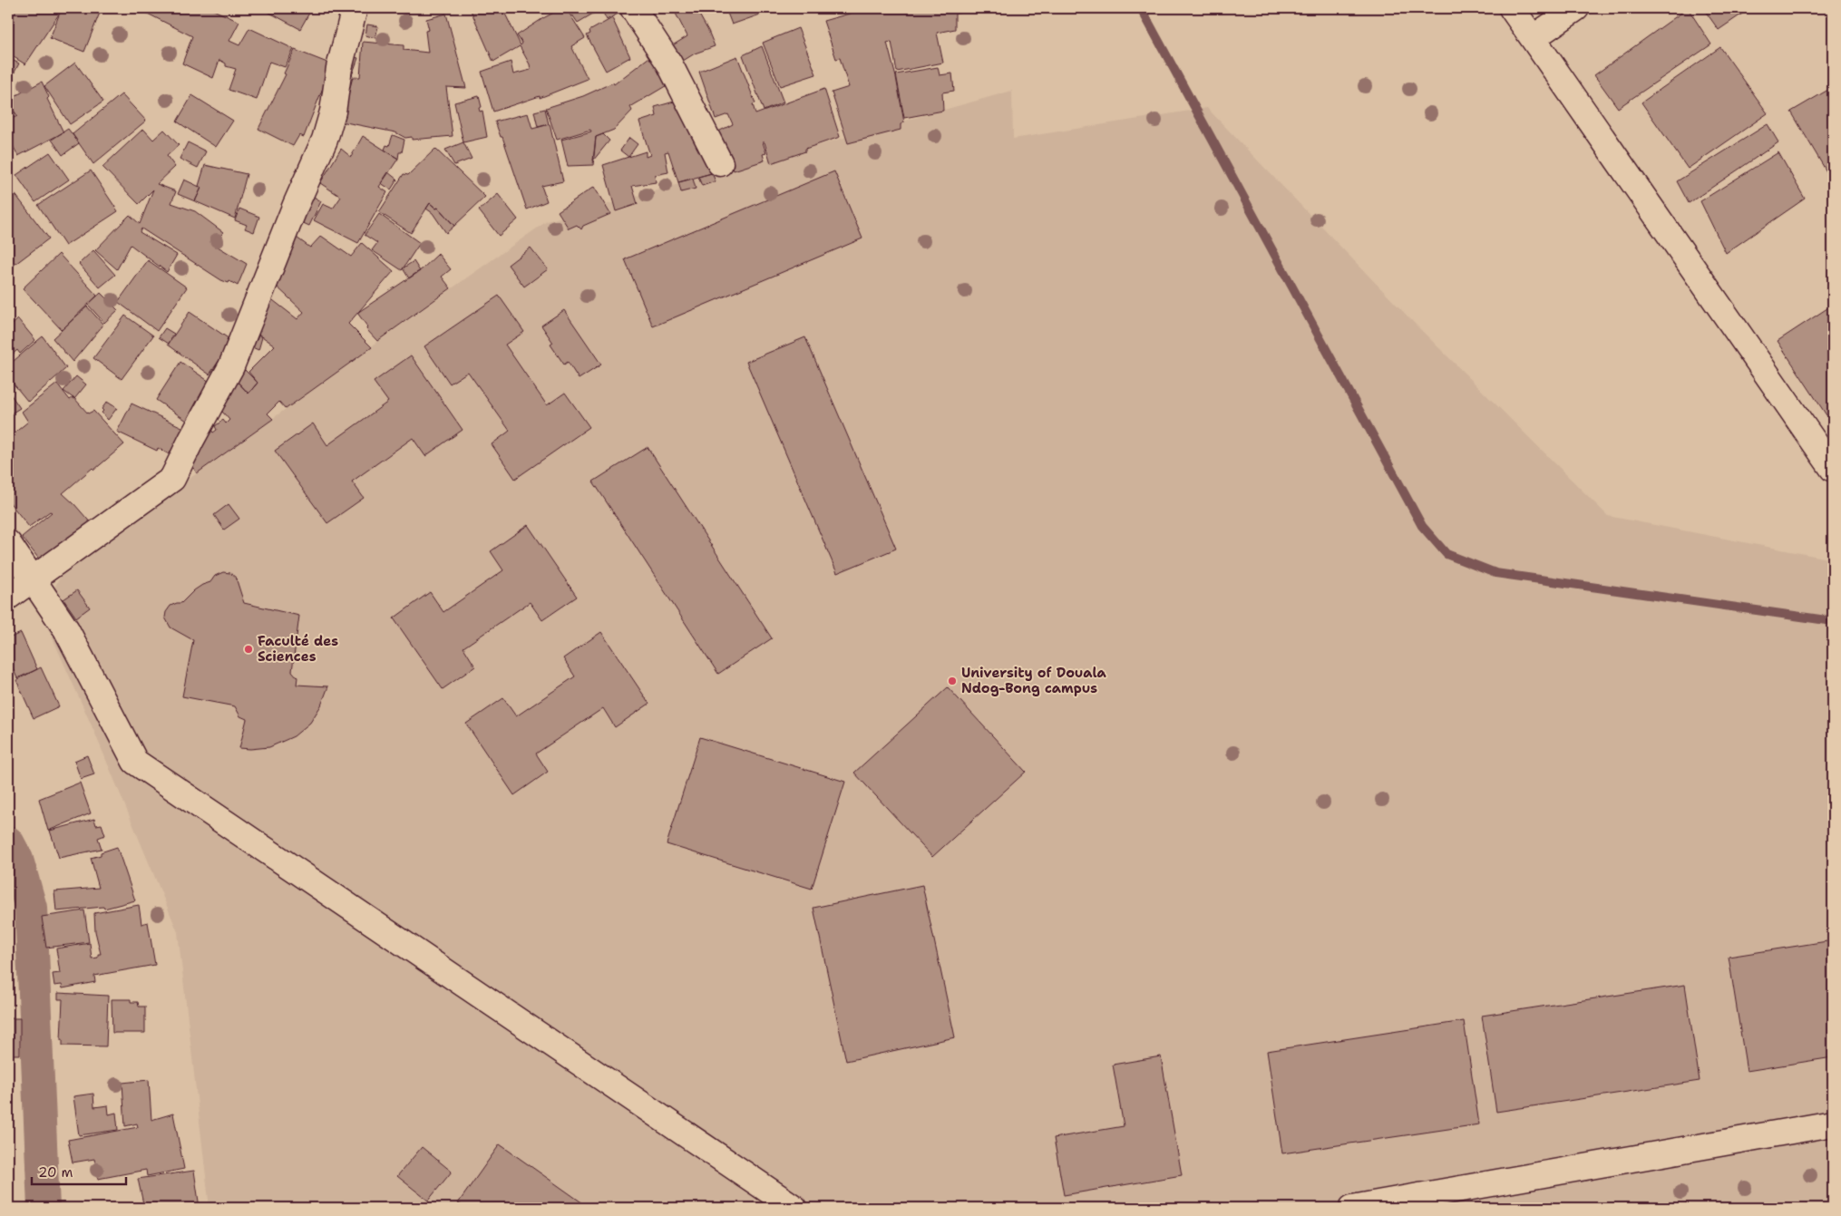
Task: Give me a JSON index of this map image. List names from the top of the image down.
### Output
{
  "places": ["Faculté des Sciences", "University of Douala Ndog-Bong campus"],
  "scale_bar": "20 m"
}
